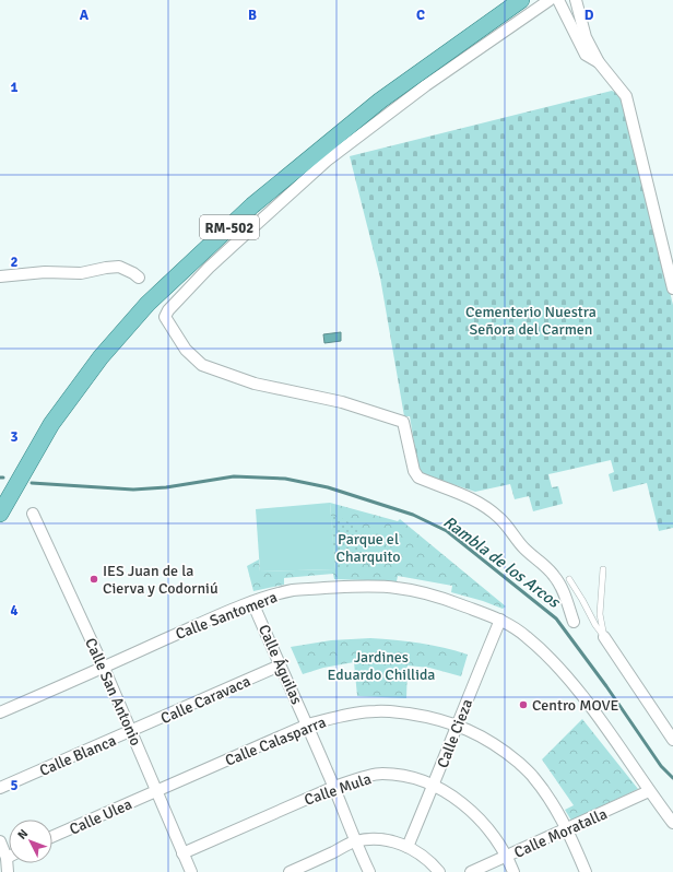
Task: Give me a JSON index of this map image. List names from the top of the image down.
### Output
{
  "streets": {
    "main road": ["RM-502"],
    "street": [
      "Calle Santomera",
      "Calle Águilas",
      "Calle San Antonio",
      "Calle Caravaca",
      "Calle Cieza",
      "Calle Calasparra",
      "Calle Blanca",
      "Calle Mula",
      "Calle Ulea",
      "Calle Moratalla"
    ]
  },
  "crossings": [
    ["Calle Santomera", "Calle Águilas"],
    ["Calle Santomera", "Calle San Antonio"],
    ["Calle Santomera", "Calle Cieza"],
    ["Calle Santomera", "Calle Moratalla"],
    ["Calle Águilas", "Calle Caravaca"],
    ["Calle Águilas", "Calle Calasparra"],
    ["Calle Águilas", "Calle Mula"],
    ["Calle San Antonio", "Calle Caravaca"],
    ["Calle San Antonio", "Calle Calasparra"],
    ["Calle San Antonio", "Calle Blanca"],
    ["Calle San Antonio", "Calle Mula"],
    ["Calle San Antonio", "Calle Ulea"],
    ["Calle Caravaca", "Calle Blanca"],
    ["Calle Cieza", "Calle Calasparra"],
    ["Calle Cieza", "Calle Mula"],
    ["Calle Calasparra", "Calle Ulea"],
    ["Calle Calasparra", "Calle Moratalla"],
    ["Calle Mula", "Calle Moratalla"]
  ],
  "water": ["Rambla de los Arcos"],
  "parks": ["Cementerio Nuestra Señora del Carmen", "Parque el Charquito", "Jardines Eduardo Chillida"],
  "places": ["IES Juan de la Cierva y Codorniú", "Centro MOVE"],
  "north": "top left",
  "grid": {
    "columns": [
      "A",
      "B",
      "C",
      "D"
    ],
    "rows": [
      "1",
      "2",
      "3",
      "4",
      "5"
    ]
  }
}
